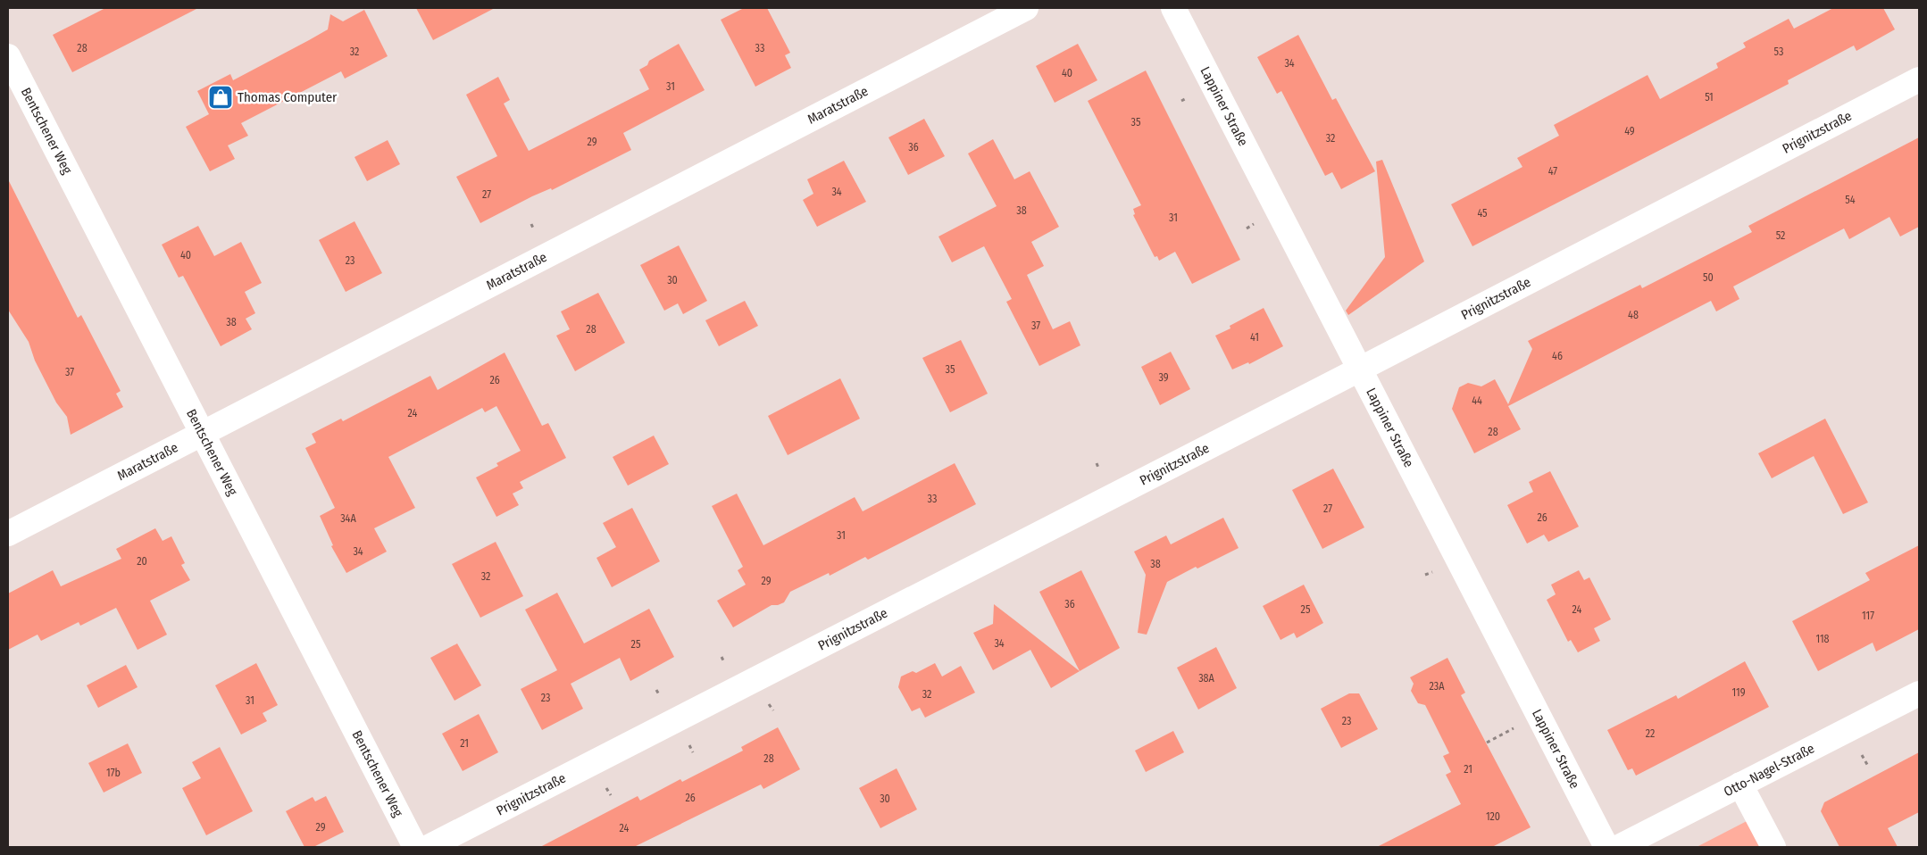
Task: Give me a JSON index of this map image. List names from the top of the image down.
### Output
{
  "streets": {
    "street": [
      "Maratstraße",
      "Lappiner Straße",
      "Bentschener Weg",
      "Prignitzstraße",
      "Otto-Nagel-Straße"
    ]
  },
  "crossings": [
    ["Maratstraße", "Bentschener Weg"],
    ["Lappiner Straße", "Prignitzstraße"]
  ],
  "places": {
    "shop": ["Thomas Computer"]
  },
  "house_numbers": [
    "28",
    "33",
    "32",
    "53",
    "34",
    "40",
    "31",
    "51",
    "35",
    "49",
    "32",
    "29",
    "36",
    "47",
    "34",
    "27",
    "54",
    "38",
    "45",
    "31",
    "52",
    "40",
    "23",
    "50",
    "30",
    "48",
    "38",
    "37",
    "28",
    "41",
    "46",
    "35",
    "37",
    "39",
    "26",
    "44",
    "24",
    "28",
    "33",
    "27",
    "26",
    "34A",
    "31",
    "34",
    "20",
    "38",
    "32",
    "29",
    "36",
    "25",
    "24",
    "117",
    "118",
    "34",
    "25",
    "38A",
    "23A",
    "119",
    "32",
    "23",
    "31",
    "23",
    "22",
    "21",
    "28",
    "21",
    "17b",
    "26",
    "30",
    "120",
    "29",
    "24"
  ]
}
